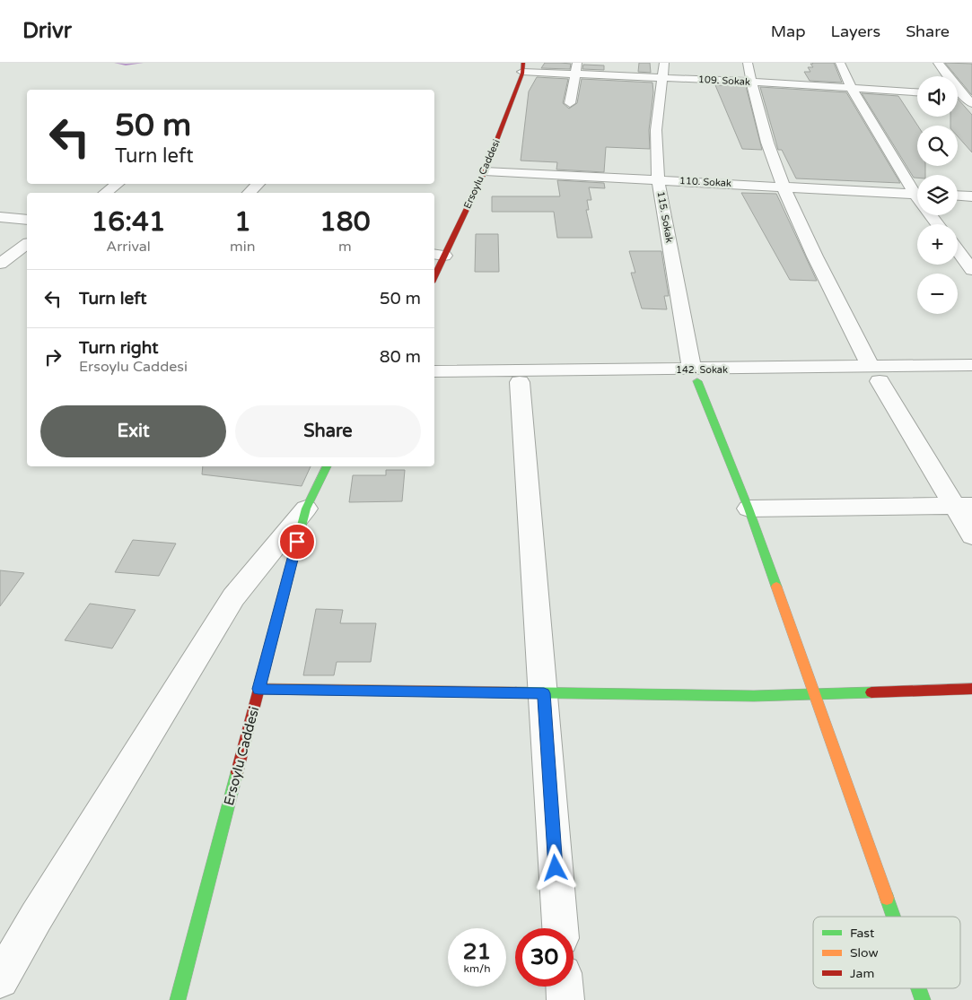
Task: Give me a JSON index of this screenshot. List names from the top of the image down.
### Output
{
  "streets": {
    "street": [
      "109. Sokak",
      "Ersoylu Caddesi",
      "110. Sokak",
      "115. Sokak",
      "142. Sokak"
    ]
  },
  "crossings": [
    ["109. Sokak", "Ersoylu Caddesi"],
    ["109. Sokak", "115. Sokak"],
    ["Ersoylu Caddesi", "110. Sokak"],
    ["110. Sokak", "115. Sokak"],
    ["115. Sokak", "142. Sokak"]
  ],
  "legend": ["Fast", "Slow", "Jam"],
  "page": {
    "header": "Drivr",
    "nav": ["Map", "Layers", "Share"],
    "map_buttons": ["+", "−"],
    "turn": ["50 m", "Turn left"],
    "eta": [
      "16:41",
      "Arrival",
      "1",
      "min",
      "180",
      "m"
    ],
    "list": [
      {
        "name": "Turn left",
        "value": "50 m"
      },
      {
        "name": "Turn right",
        "note": "Ersoylu Caddesi",
        "value": "80 m"
      }
    ],
    "buttons": ["Exit", "Share"],
    "speed": "21 km/h",
    "limit": "30"
  }
}
